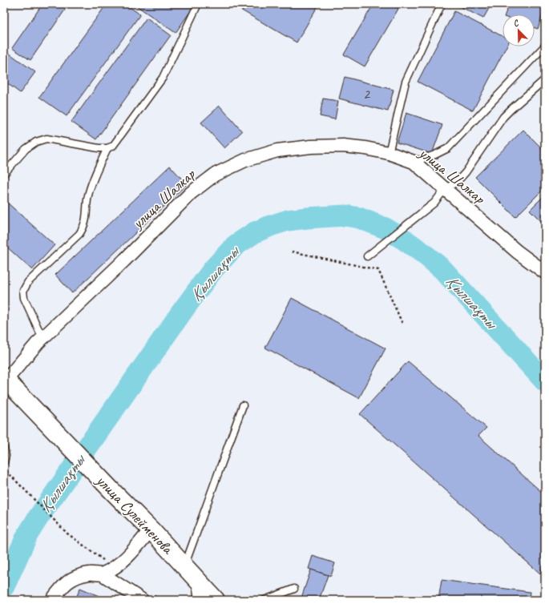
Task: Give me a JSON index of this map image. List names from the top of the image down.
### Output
{
  "streets": {
    "street": ["улица Шалкар", "улица Сулейменова"]
  },
  "crossings": [
    ["улица Шалкар", "улица Сулейменова"]
  ],
  "water": ["Қылшақты"],
  "house_numbers": ["2"],
  "north": "top left"
}
